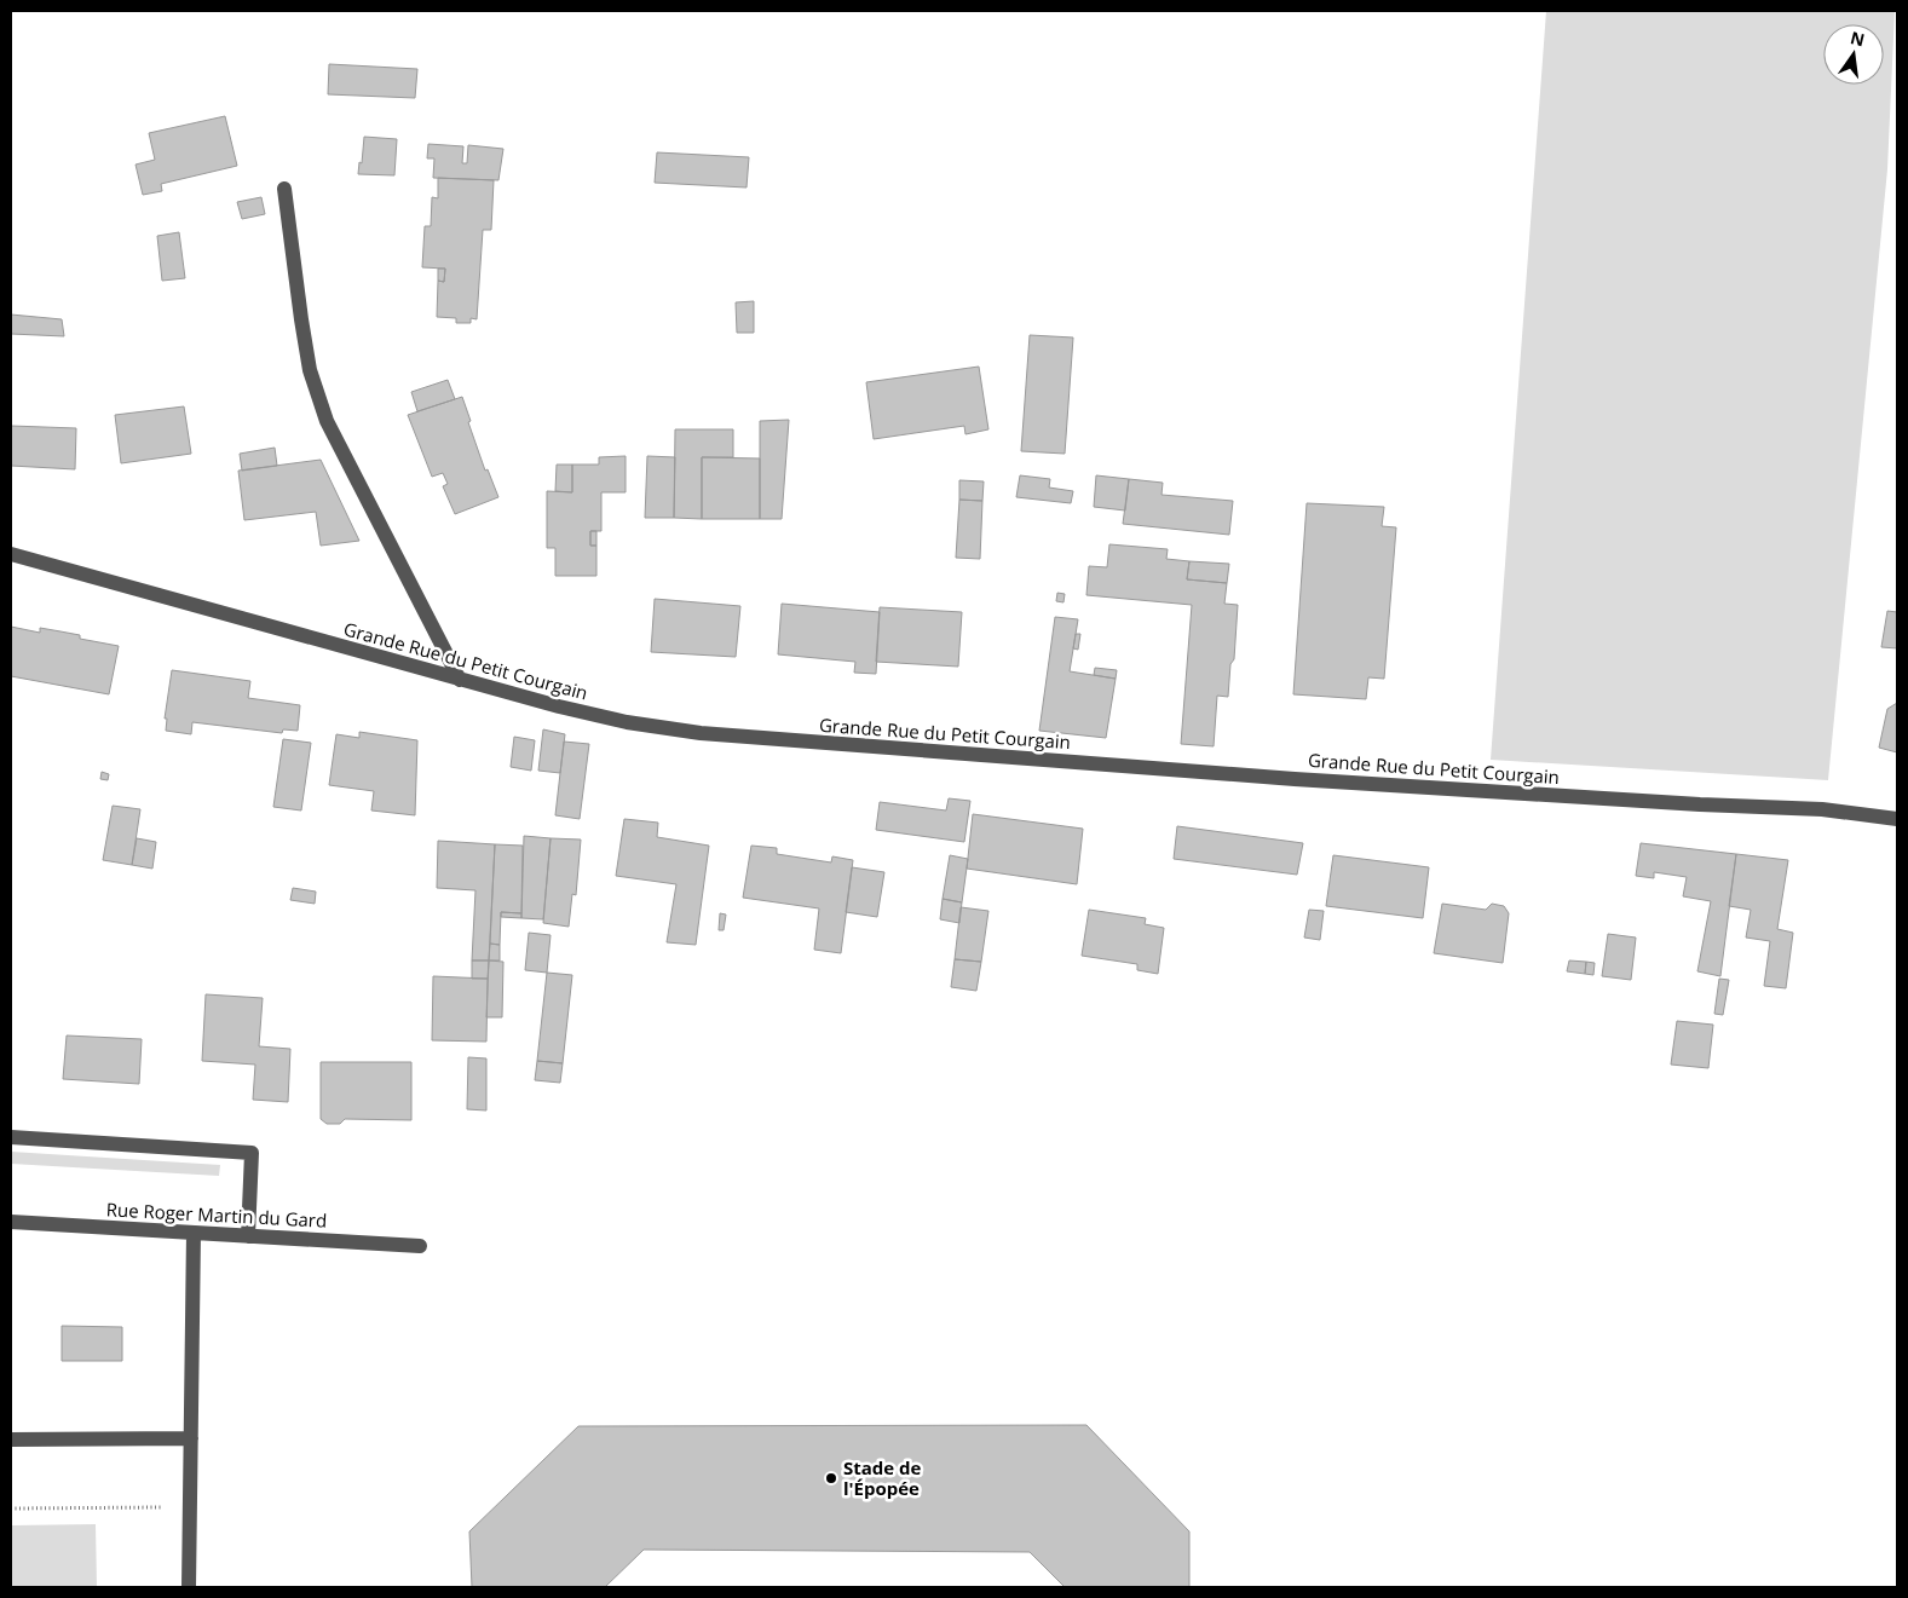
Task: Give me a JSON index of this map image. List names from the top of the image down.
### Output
{
  "streets": {
    "street": ["Grande Rue du Petit Courgain", "Rue Roger Martin du Gard"]
  },
  "places": ["Stade de l'Épopée"],
  "north": "top"
}
